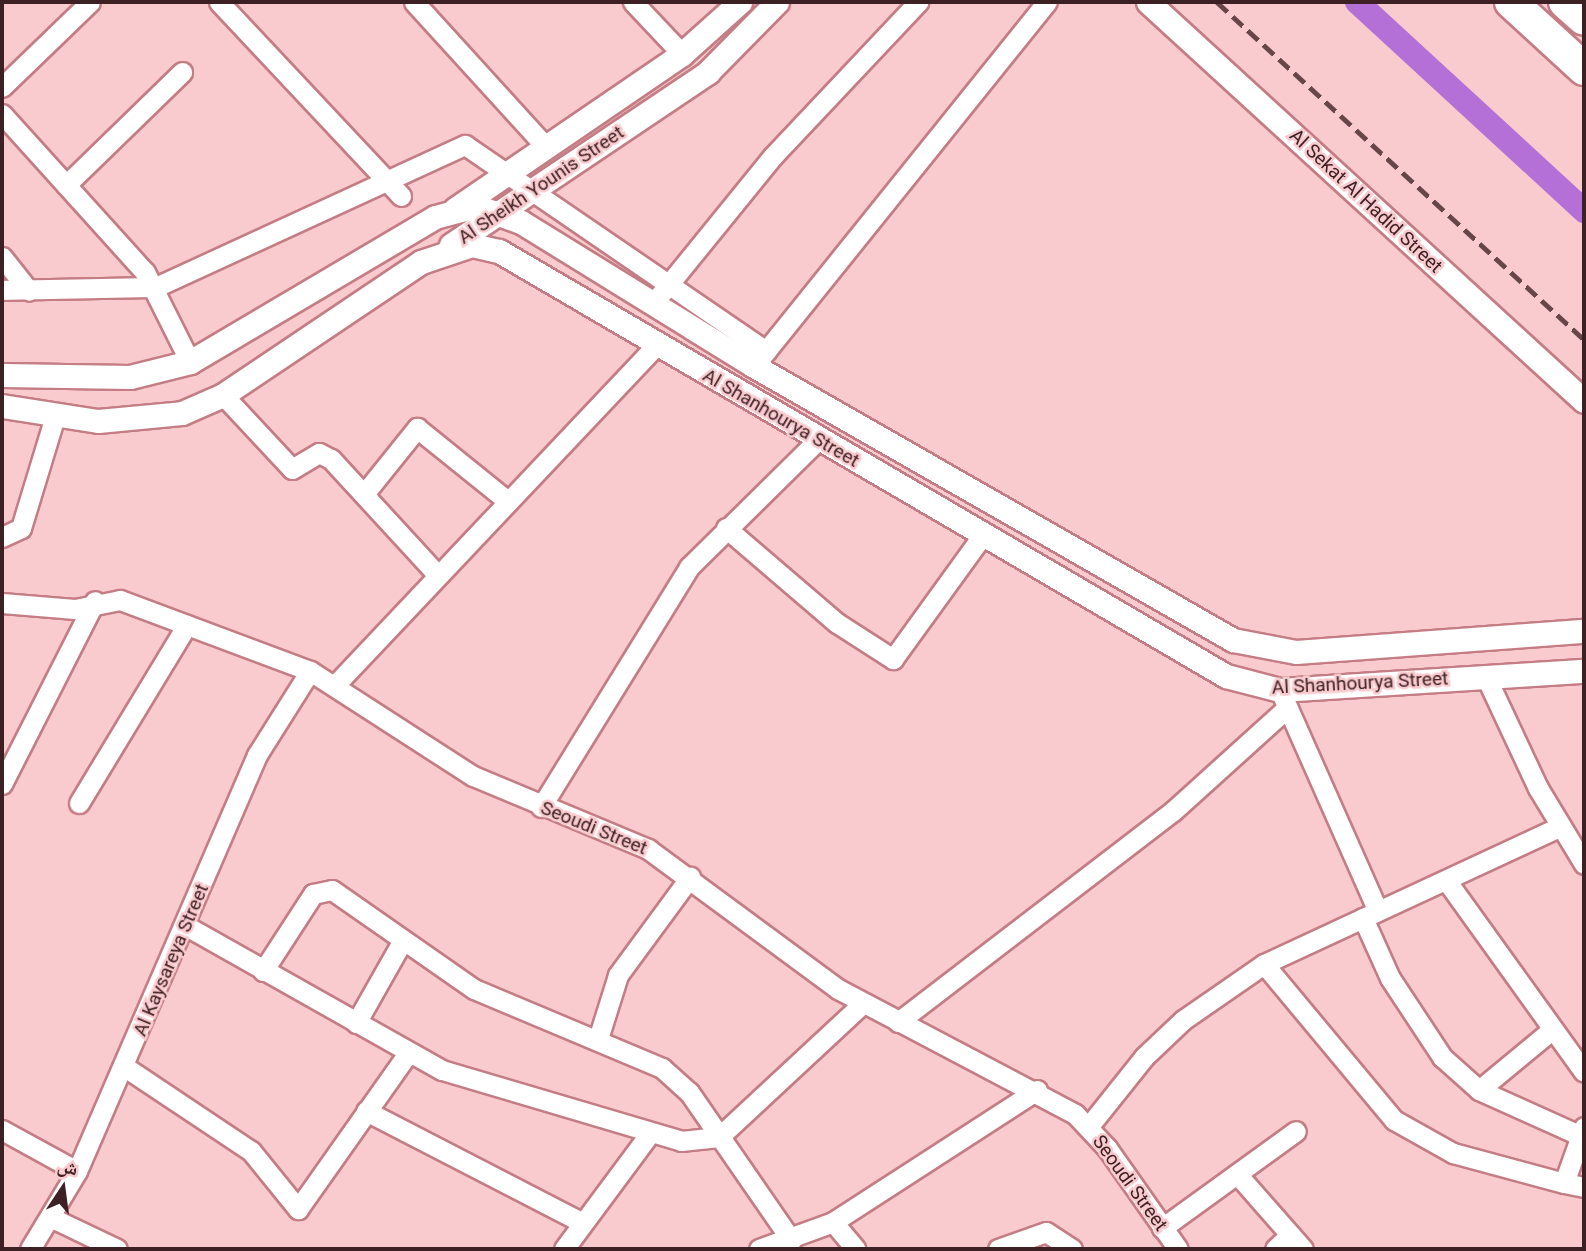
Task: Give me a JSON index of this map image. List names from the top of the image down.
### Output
{
  "streets": {
    "street": [
      "Al Sheikh Younis Street",
      "Al Sekat Al Hadid Street",
      "Al Shanhourya Street",
      "Seoudi Street",
      "Al Kaysareya Street"
    ]
  },
  "crossings": [
    ["Al Sheikh Younis Street", "Al Shanhourya Street"],
    ["Seoudi Street", "Al Kaysareya Street"]
  ],
  "north": "top"
}
